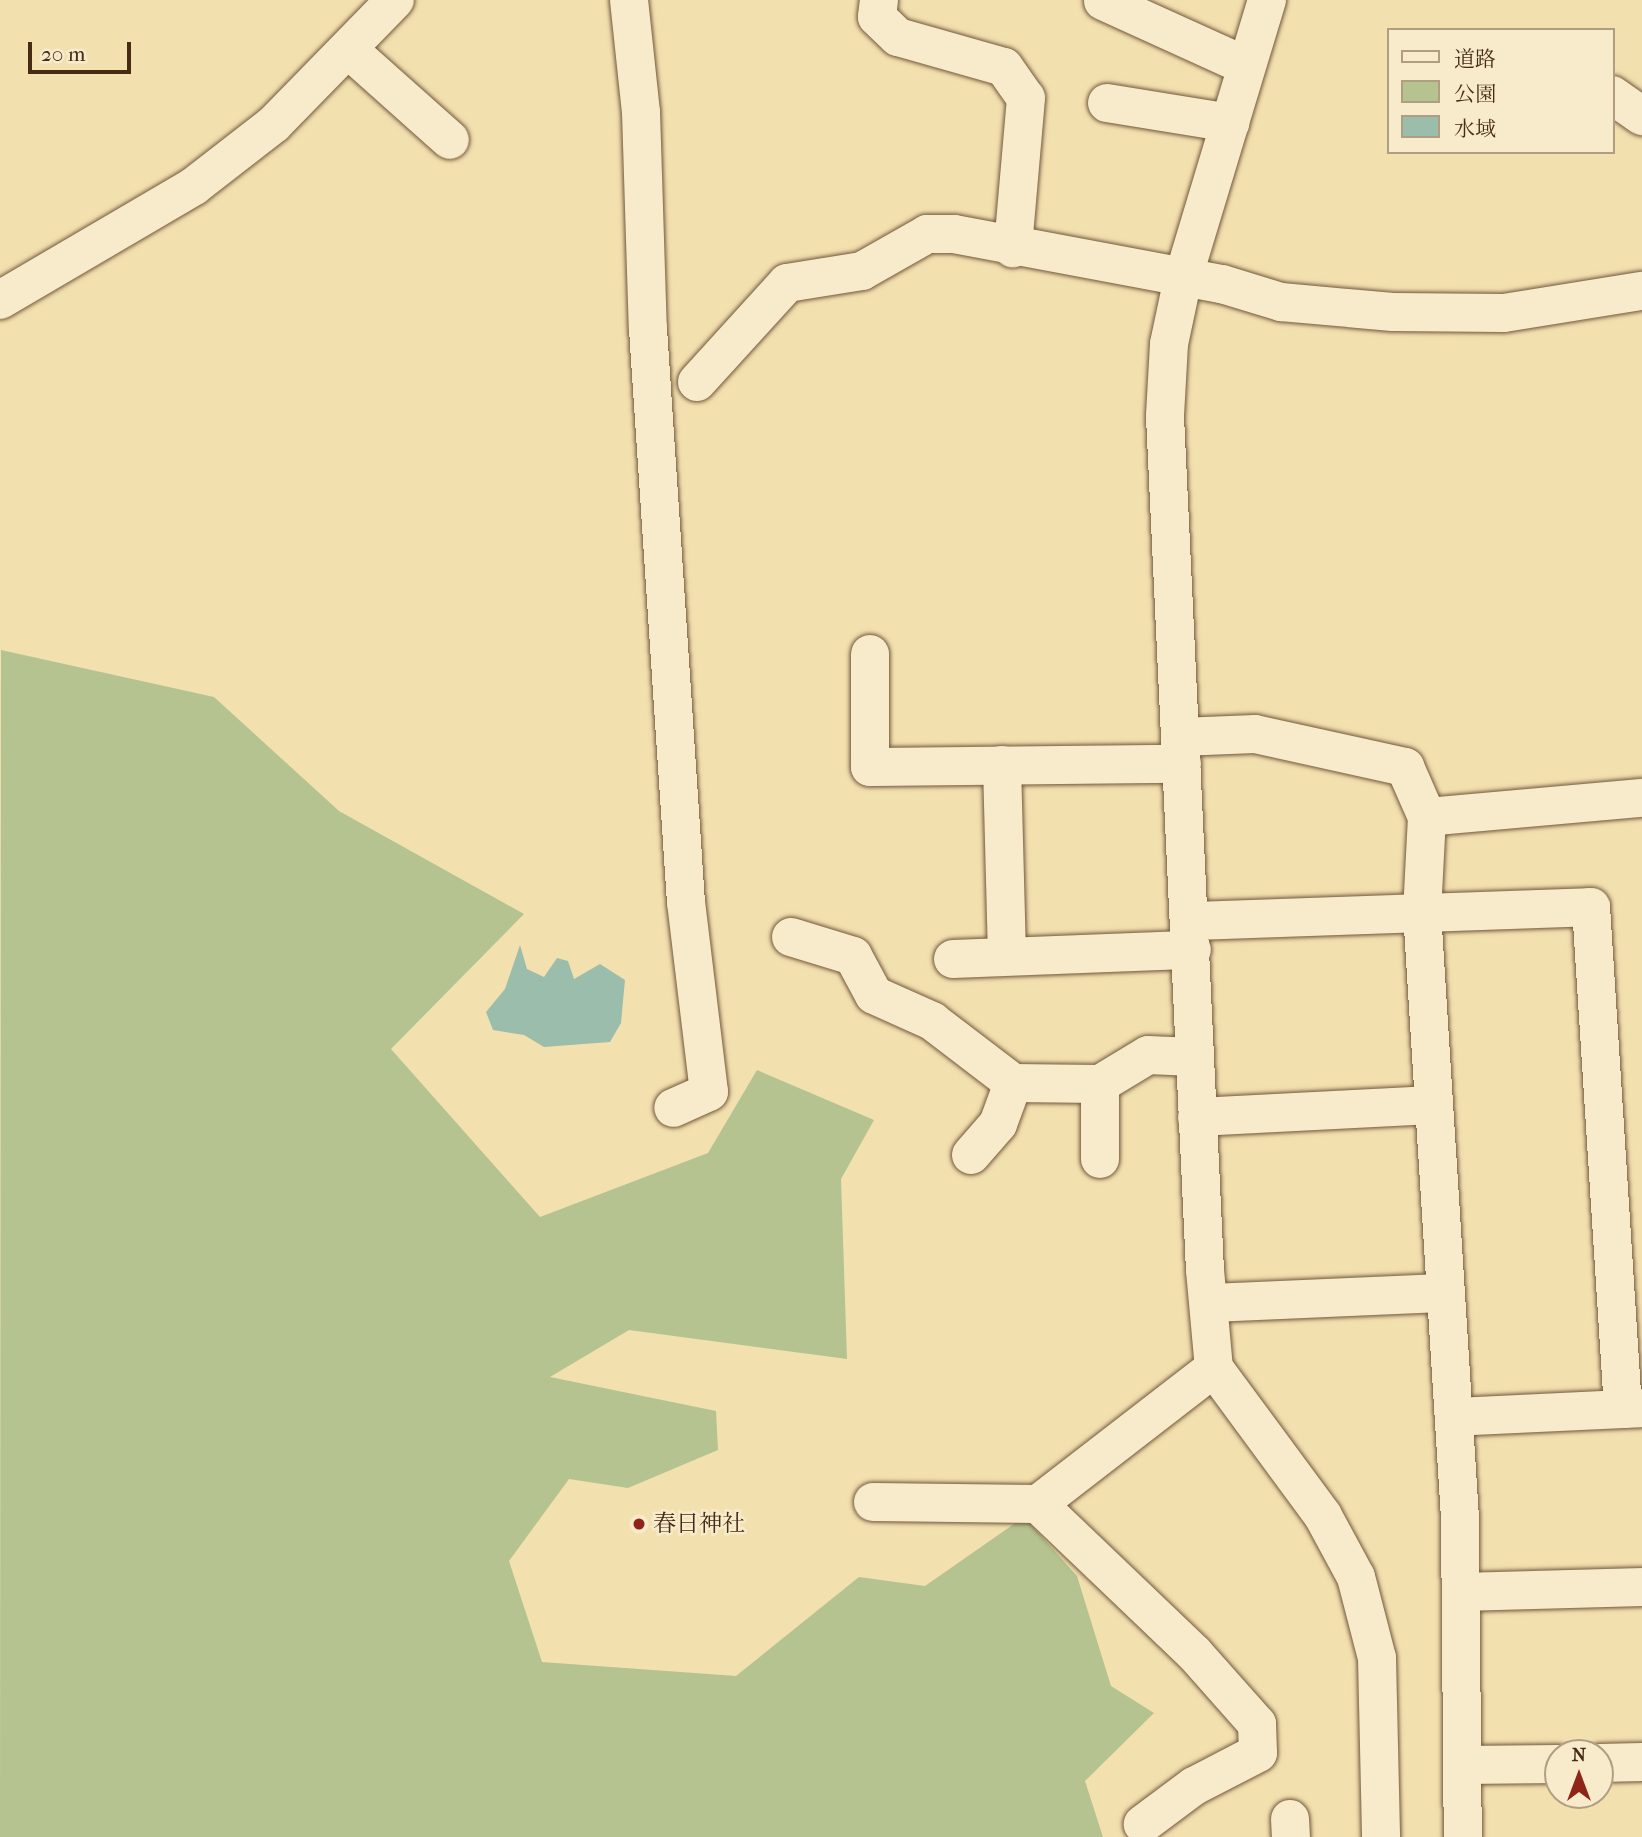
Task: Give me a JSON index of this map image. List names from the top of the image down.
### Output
{
  "places": ["春日神社"],
  "legend": ["道路", "公園", "水域"],
  "scale_bar": "20 m",
  "north": "top"
}
